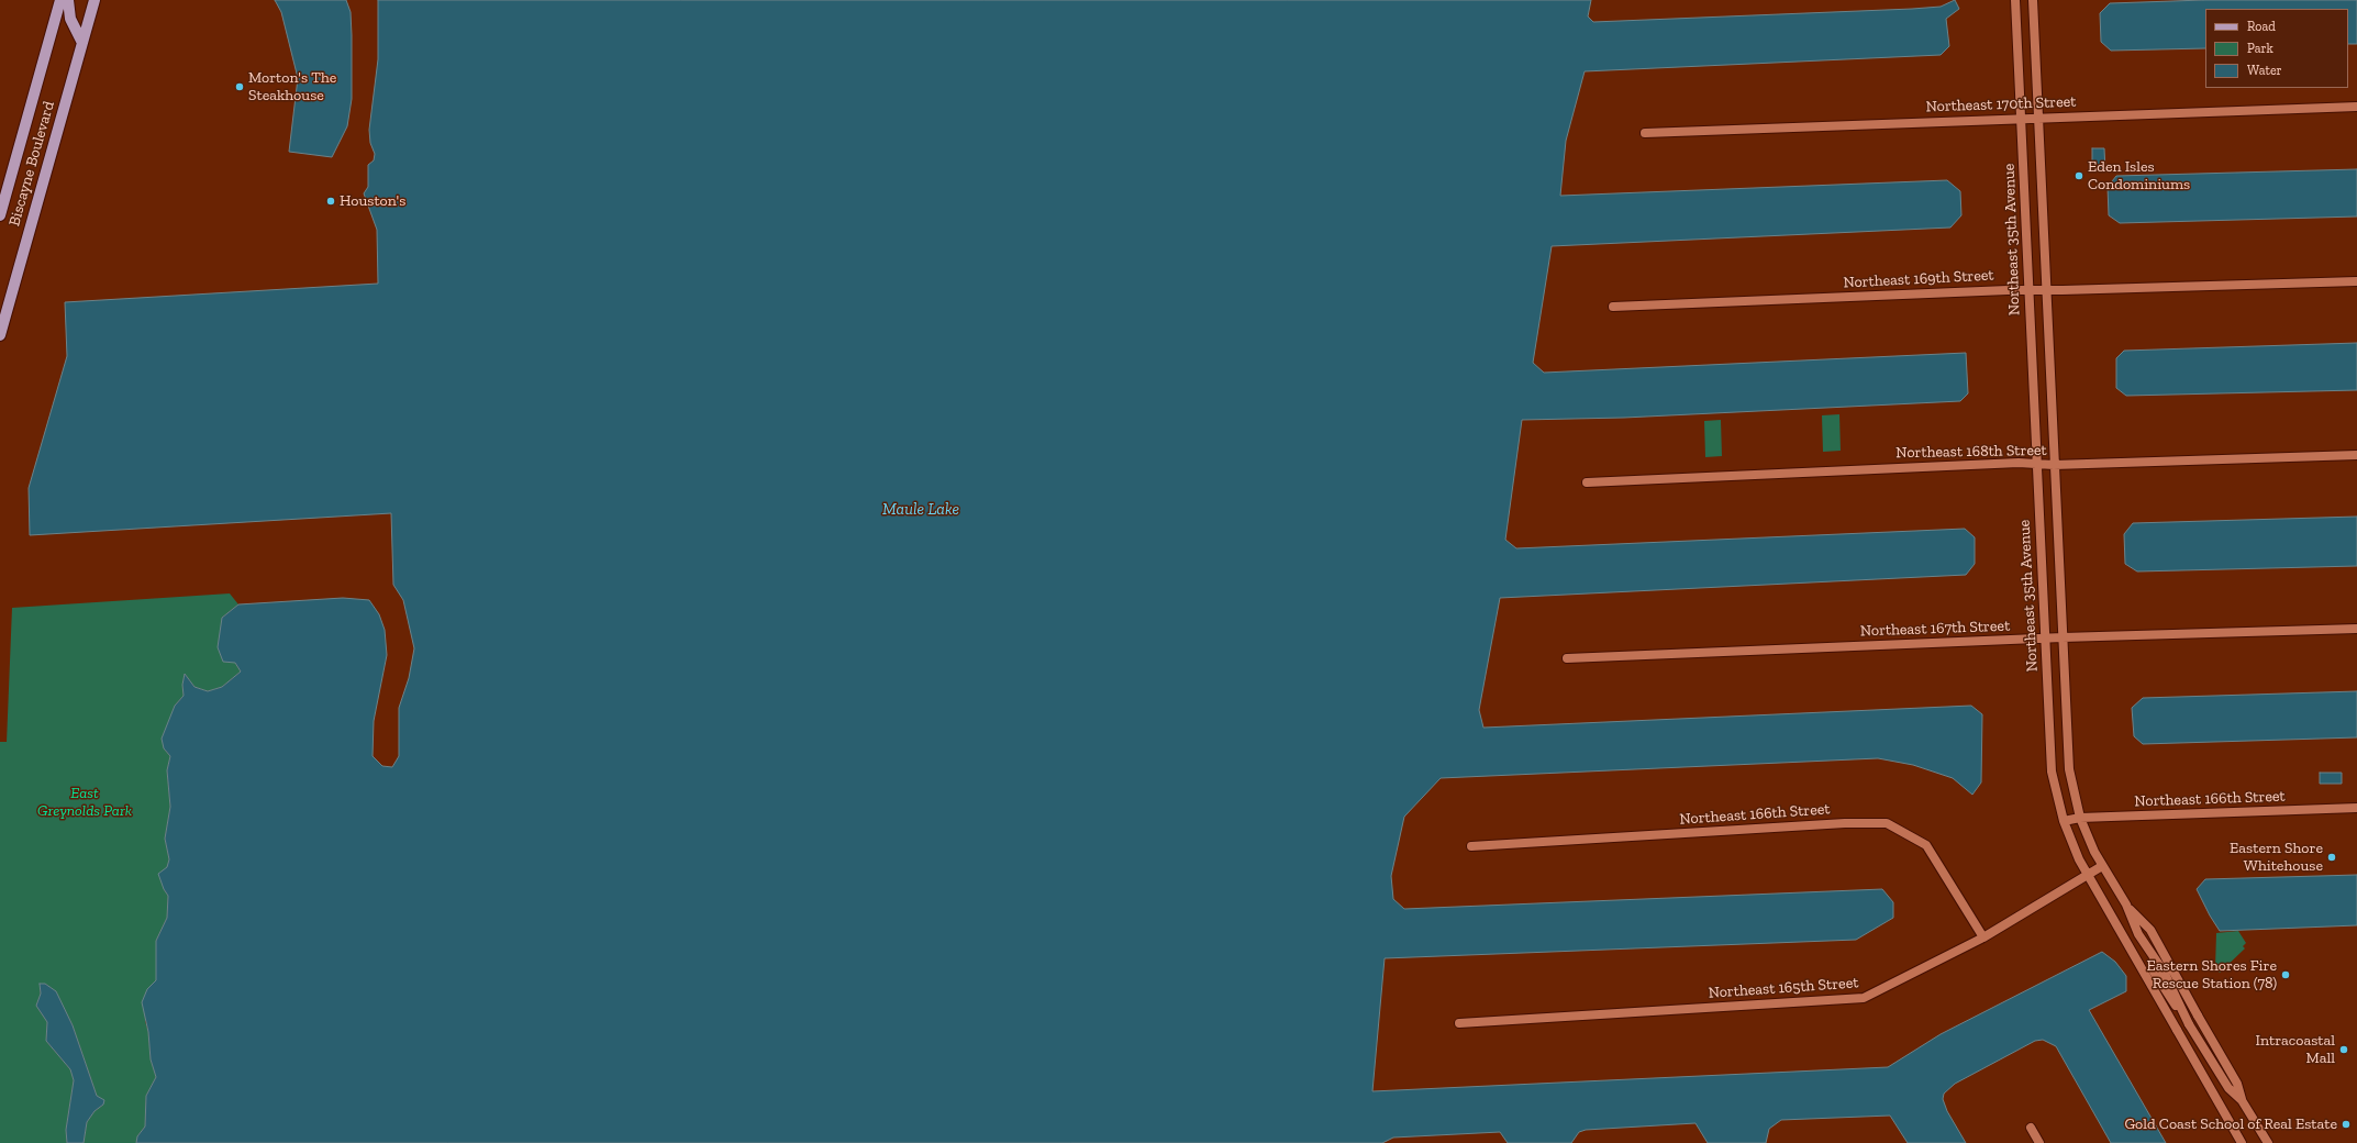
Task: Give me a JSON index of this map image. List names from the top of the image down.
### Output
{
  "streets": {
    "main road": ["Biscayne Boulevard"],
    "street": [
      "Northeast 170th Street",
      "Northeast 35th Avenue",
      "Northeast 169th Street",
      "Northeast 168th Street",
      "Northeast 167th Street",
      "Northeast 166th Street",
      "Northeast 165th Street"
    ]
  },
  "crossings": [
    ["Northeast 170th Street", "Northeast 35th Avenue"],
    ["Northeast 35th Avenue", "Northeast 169th Street"],
    ["Northeast 35th Avenue", "Northeast 168th Street"],
    ["Northeast 35th Avenue", "Northeast 167th Street"],
    ["Northeast 35th Avenue", "Northeast 166th Street"],
    ["Northeast 35th Avenue", "Northeast 165th Street"],
    ["Northeast 166th Street", "Northeast 165th Street"]
  ],
  "water": ["Maule Lake"],
  "parks": ["East Greynolds Park"],
  "places": [
    "Morton's The Steakhouse",
    "Eden Isles Condominiums",
    "Houston's",
    "Eastern Shore Whitehouse",
    "Eastern Shores Fire Rescue Station (78)",
    "Intracoastal Mall",
    "Gold Coast School of Real Estate"
  ],
  "legend": ["Road", "Park", "Water"]
}
